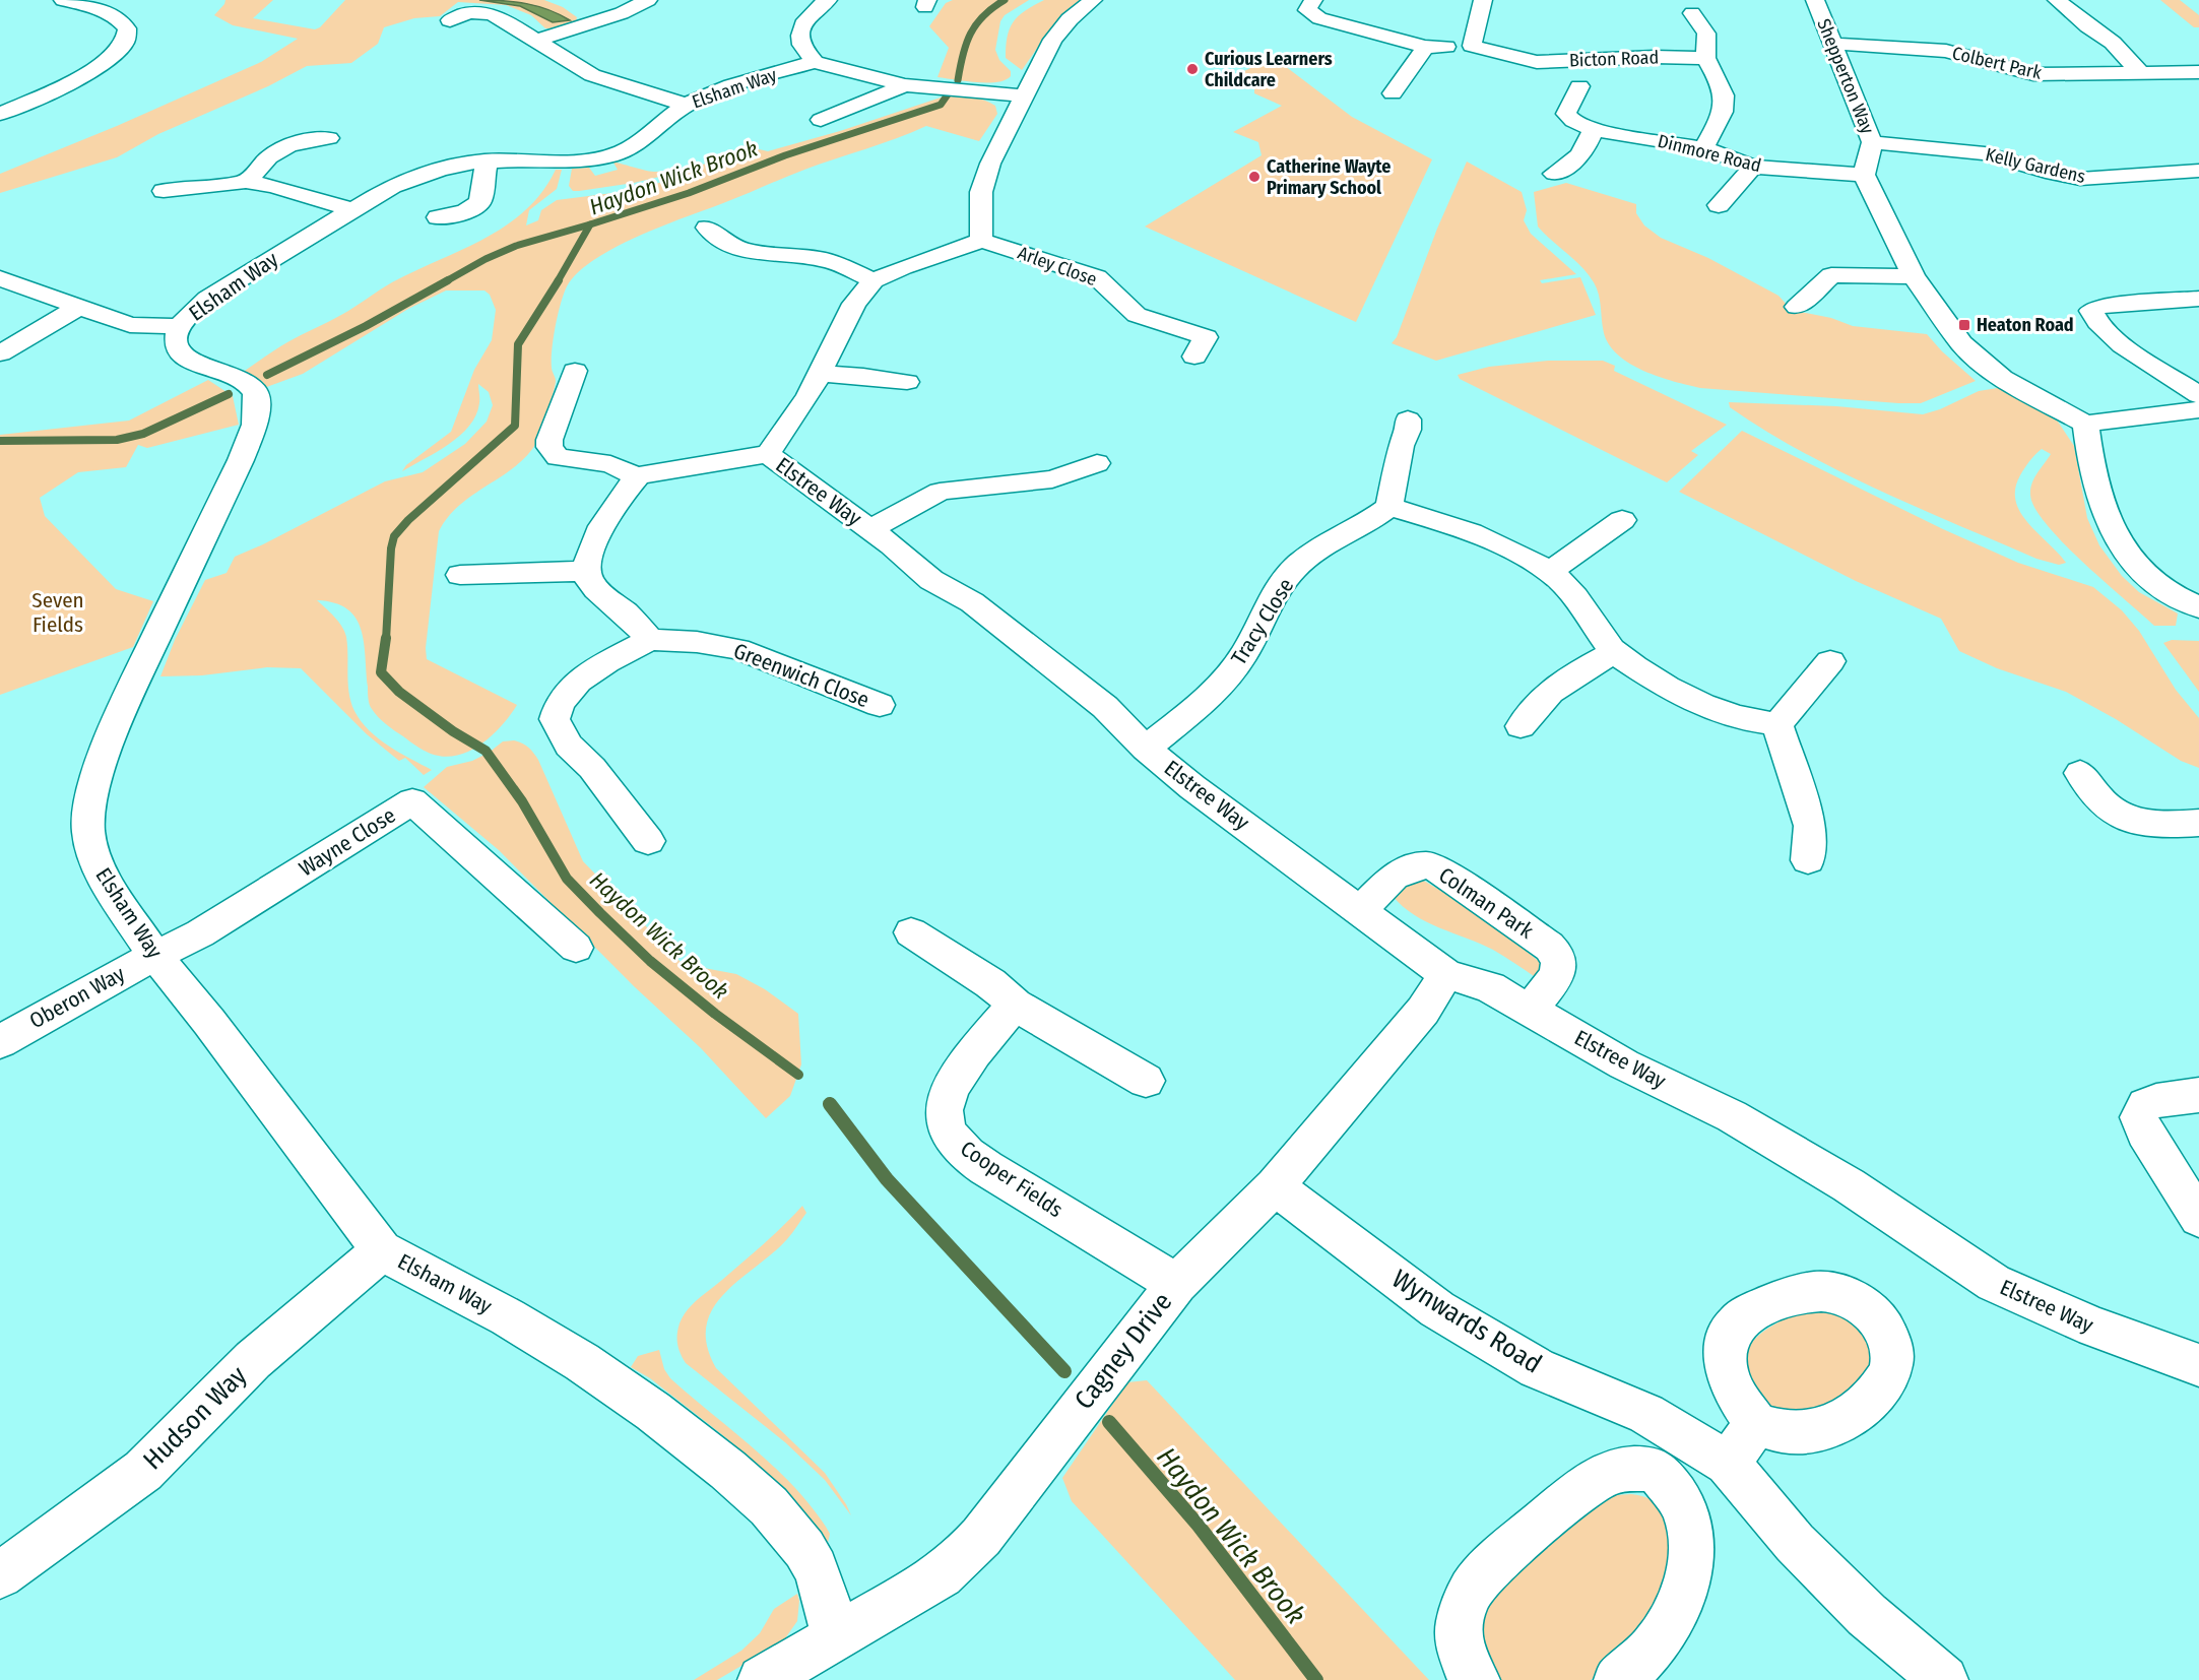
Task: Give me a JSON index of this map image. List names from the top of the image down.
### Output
{
  "streets": {
    "street": [
      "Bicton Road",
      "Colbert Park",
      "Shepperton Way",
      "Elsham Way",
      "Dinmore Road",
      "Kelly Gardens",
      "Arley Close",
      "Elstree Way",
      "Tracy Close",
      "Greenwich Close",
      "Wayne Close",
      "Colman Park",
      "Oberon Way",
      "Cooper Fields",
      "Wynwards Road",
      "Cagney Drive",
      "Hudson Way"
    ]
  },
  "crossings": [
    ["Colbert Park", "Shepperton Way"],
    ["Shepperton Way", "Dinmore Road"],
    ["Shepperton Way", "Kelly Gardens"],
    ["Elsham Way", "Wayne Close"],
    ["Elsham Way", "Oberon Way"],
    ["Elsham Way", "Cagney Drive"],
    ["Elsham Way", "Hudson Way"],
    ["Arley Close", "Elstree Way"],
    ["Elstree Way", "Tracy Close"],
    ["Elstree Way", "Colman Park"],
    ["Elstree Way", "Cagney Drive"],
    ["Wayne Close", "Oberon Way"],
    ["Cooper Fields", "Cagney Drive"],
    ["Wynwards Road", "Cagney Drive"]
  ],
  "water": ["Haydon Wick Brook"],
  "parks": ["Seven Fields"],
  "places": {
    "other": ["Curious Learners Childcare", "Catherine Wayte Primary School"],
    "transit": ["Heaton Road"]
  }
}
